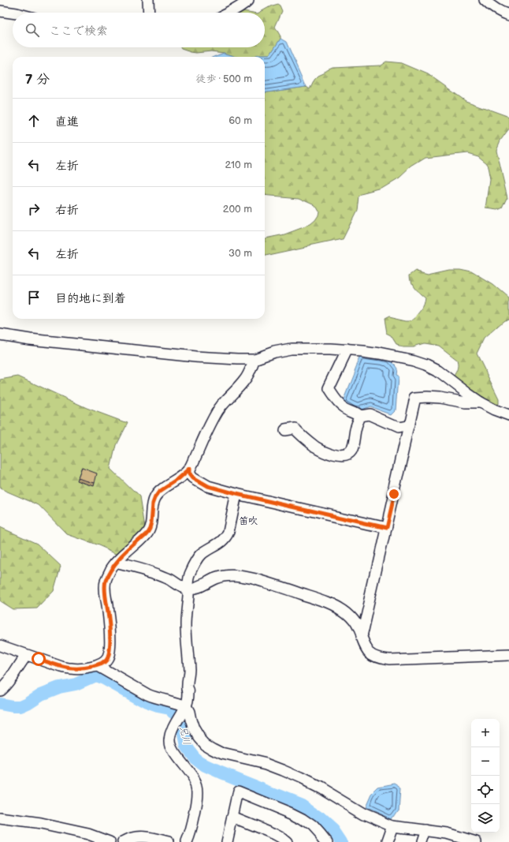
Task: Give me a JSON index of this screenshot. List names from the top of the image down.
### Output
{
  "districts": ["笛吹"],
  "water": ["兄川"],
  "page": {
    "search": "ここで検索",
    "heading": ["7 分", "徒歩 · 500 m"],
    "list": [
      ["直進", "60 m"],
      ["左折", "210 m"],
      ["右折", "200 m"],
      ["左折", "30 m"],
      "目的地に到着"
    ],
    "map_buttons": ["+", "−"]
  }
}
